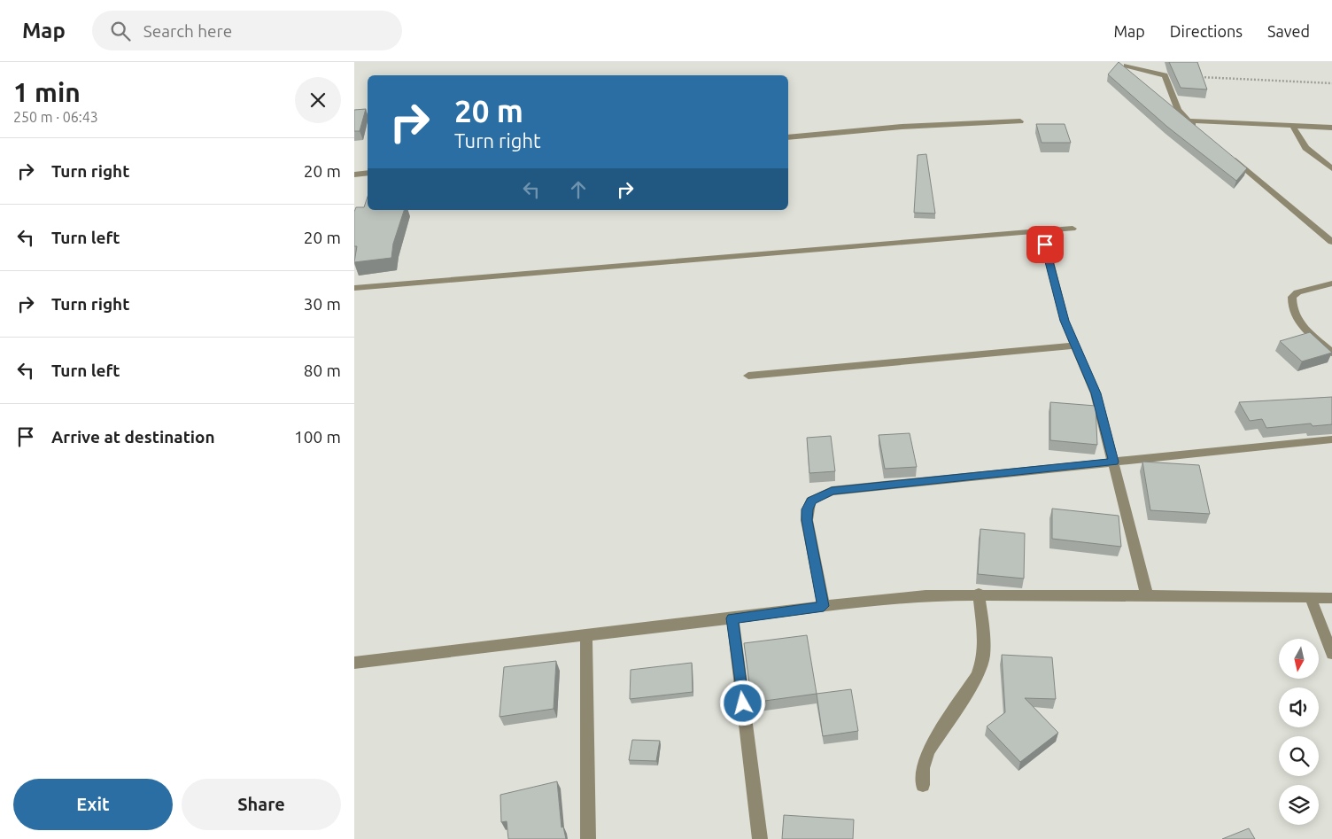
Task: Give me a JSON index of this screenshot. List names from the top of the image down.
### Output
{
  "north": "bottom",
  "page": {
    "header": "Map",
    "search": "Search here",
    "nav": ["Map", "Directions", "Saved"],
    "heading": ["1 min", "250 m · 06:43"],
    "turn": ["20 m", "Turn right"],
    "list": [
      {
        "name": "Turn right",
        "value": "20 m"
      },
      {
        "name": "Turn left",
        "value": "20 m"
      },
      {
        "name": "Turn right",
        "value": "30 m"
      },
      {
        "name": "Turn left",
        "value": "80 m"
      },
      {
        "name": "Arrive at destination",
        "value": "100 m"
      }
    ],
    "buttons": ["Exit", "Share"]
  }
}
